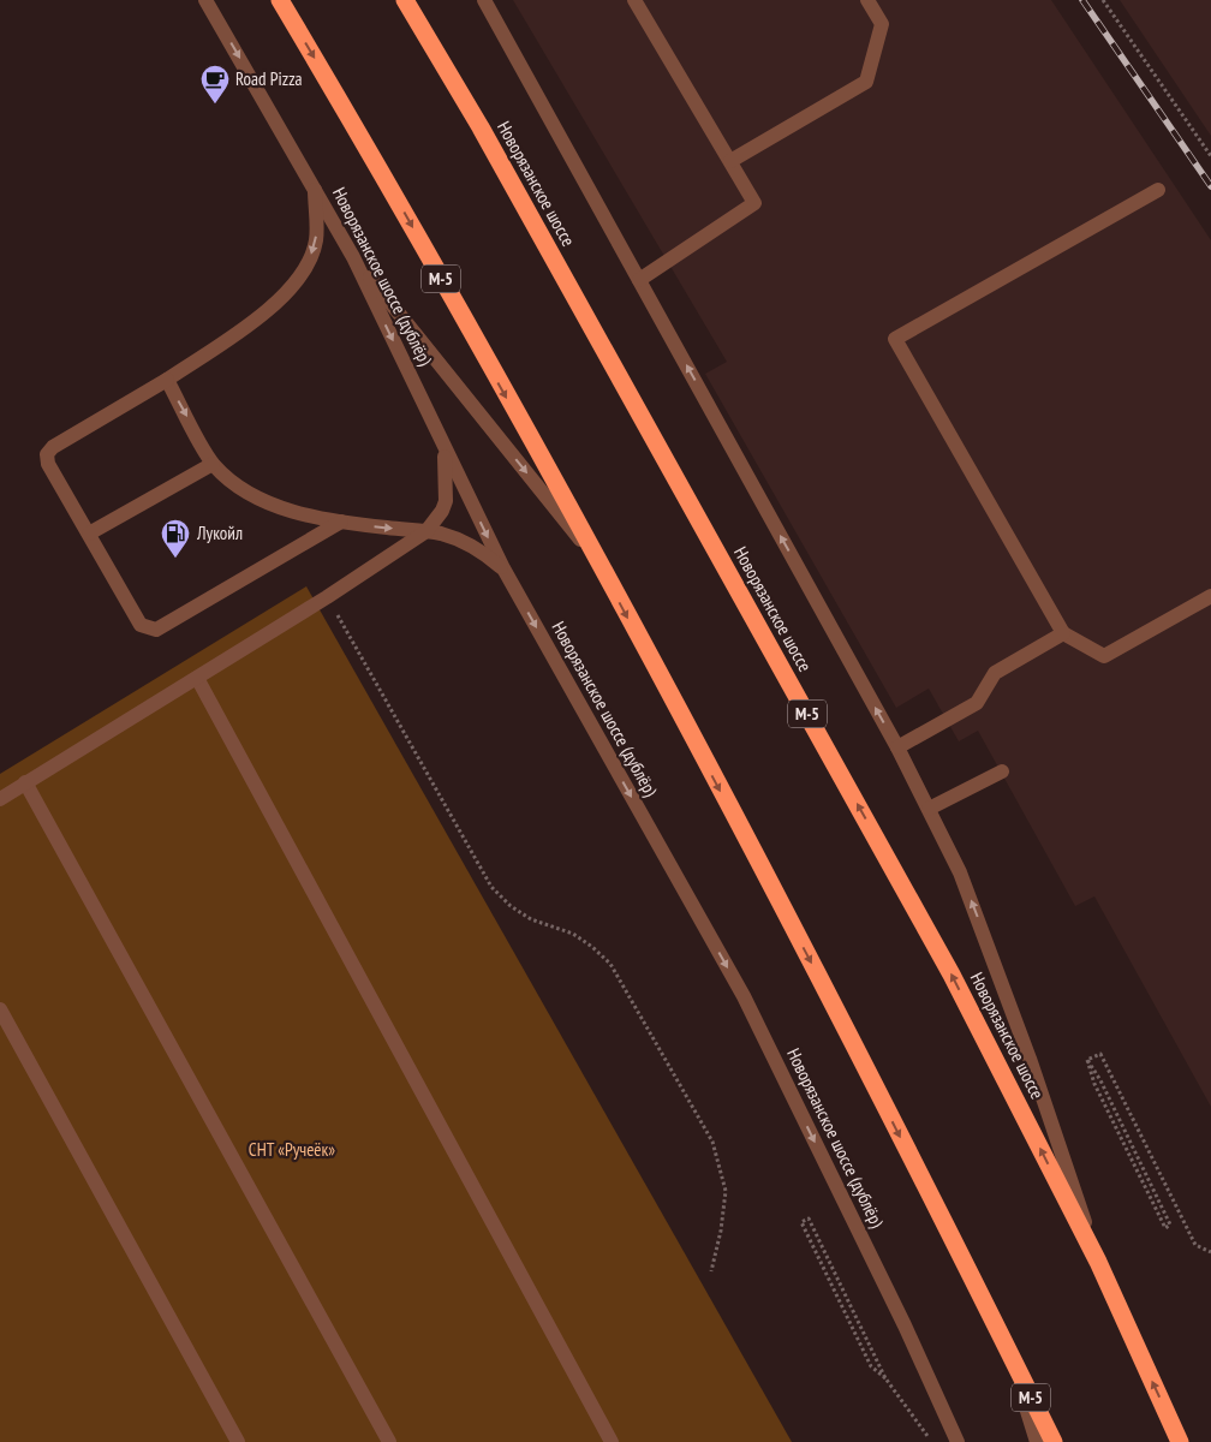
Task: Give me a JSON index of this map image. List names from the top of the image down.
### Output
{
  "streets": {
    "highway": ["Новорязанское шоссе", "М-5"],
    "street": ["Новорязанское шоссе (дублёр)"]
  },
  "one_way": ["Новорязанское шоссе (дублёр)"],
  "parks": ["СНТ «Ручеёк»"],
  "places": {
    "cafe": ["Road Pizza"],
    "fuel station": ["Лукойл"]
  }
}
